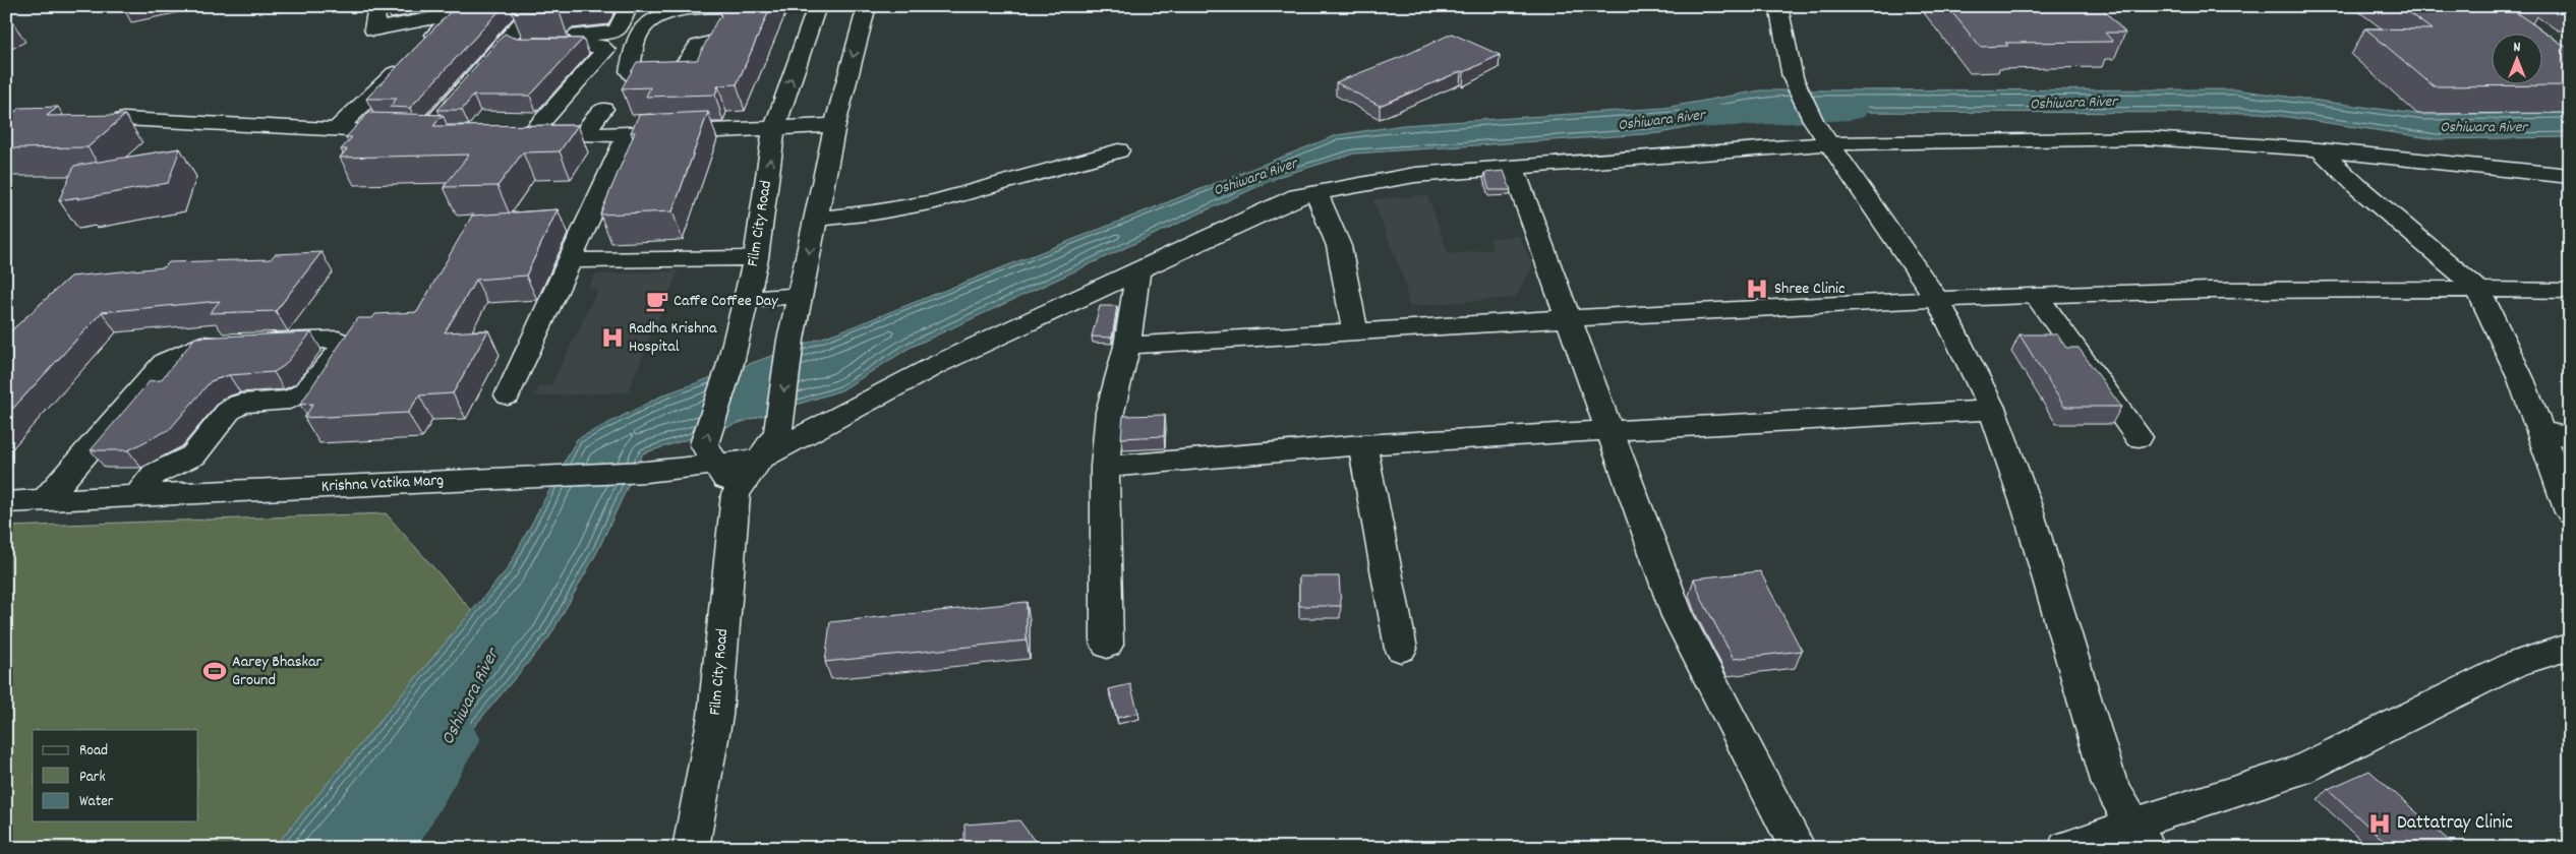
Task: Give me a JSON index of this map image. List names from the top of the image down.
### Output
{
  "streets": {
    "street": ["Film City Road", "Krishna Vatika Marg"]
  },
  "crossings": [
    ["Film City Road", "Krishna Vatika Marg"]
  ],
  "water": ["Oshiwara River"],
  "places": {
    "hospital": ["Shree Clinic", "Radha Krishna Hospital", "Dattatray Clinic"],
    "cafe": ["Caffe Coffee Day"],
    "sports": ["Aarey Bhaskar Ground"]
  },
  "legend": ["Road", "Park", "Water"],
  "north": "top"
}
